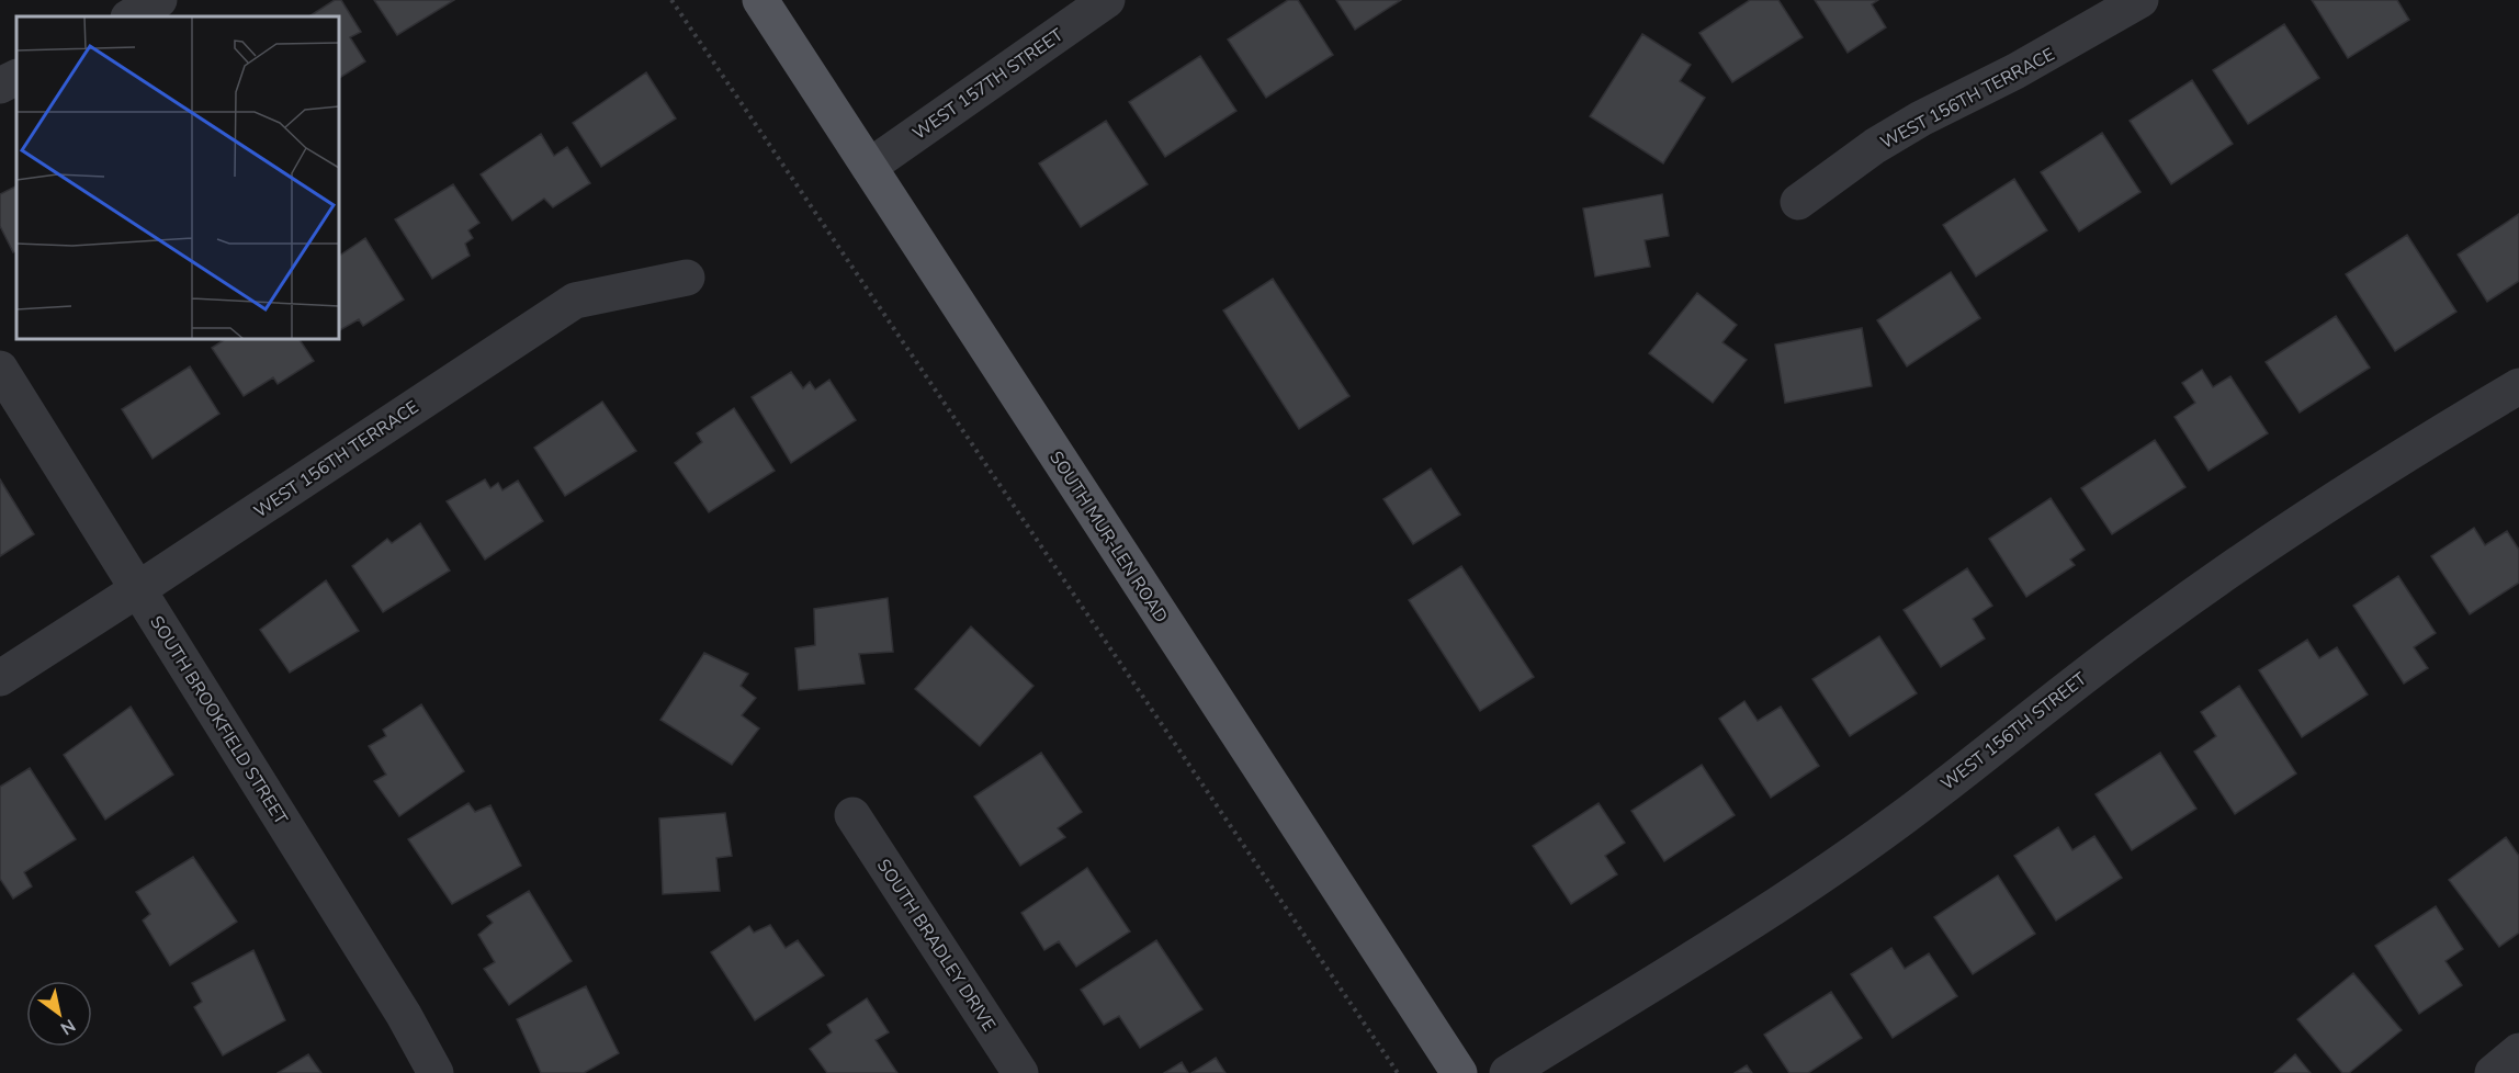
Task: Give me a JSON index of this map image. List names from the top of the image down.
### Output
{
  "streets": {
    "main road": ["SOUTH MUR-LEN ROAD"],
    "street": [
      "WEST 157TH STREET",
      "WEST 156TH TERRACE",
      "SOUTH BROOKFIELD STREET",
      "WEST 156TH STREET",
      "SOUTH BRADLEY DRIVE"
    ]
  },
  "crossings": [
    ["WEST 157TH STREET", "SOUTH MUR-LEN ROAD"],
    ["WEST 156TH TERRACE", "SOUTH BROOKFIELD STREET"]
  ],
  "north": "bottom right"
}
